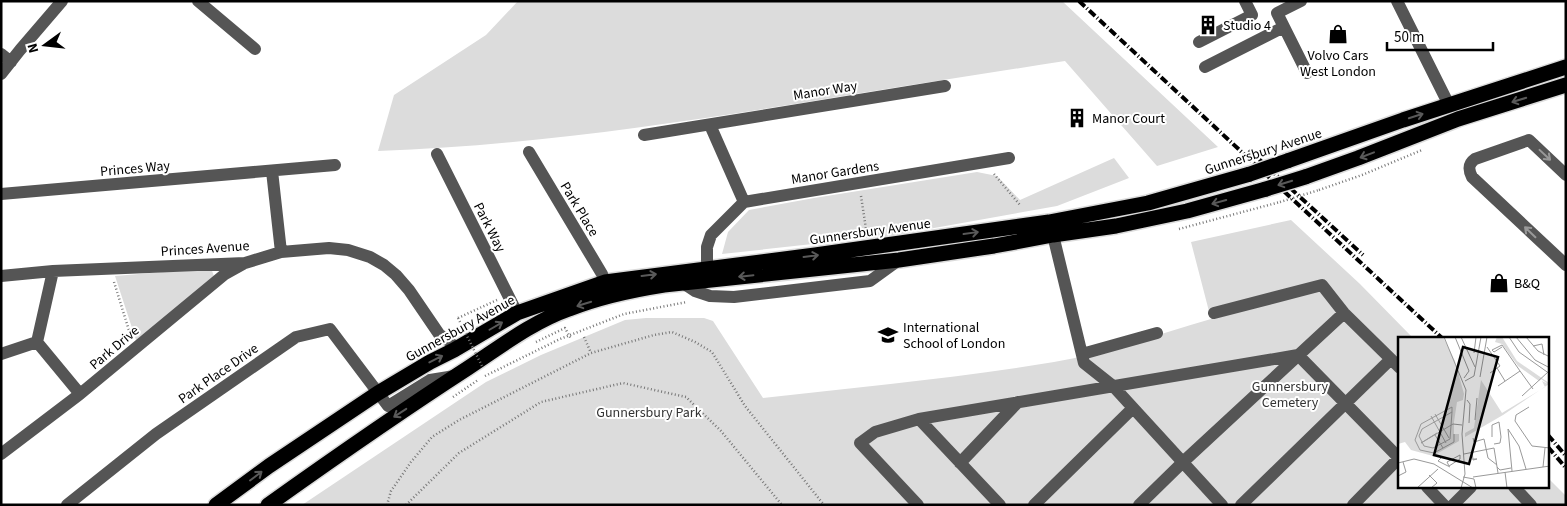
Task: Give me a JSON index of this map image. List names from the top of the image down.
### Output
{
  "streets": {
    "highway": ["Gunnersbury Avenue"],
    "street": [
      "Manor Way",
      "Princes Way",
      "Manor Gardens",
      "Park Place",
      "Park Way",
      "Princes Avenue",
      "Park Drive",
      "Park Place Drive"
    ]
  },
  "crossings": [
    ["Gunnersbury Avenue", "Park Place"],
    ["Gunnersbury Avenue", "Park Way"],
    ["Gunnersbury Avenue", "Princes Avenue"],
    ["Gunnersbury Avenue", "Park Place Drive"],
    ["Princes Avenue", "Park Drive"]
  ],
  "parks": ["Gunnersbury Cemetery", "Gunnersbury Park"],
  "places": {
    "building": ["Studio 4", "Manor Court"],
    "shop": ["Volvo Cars West London", "B&Q"],
    "school or university": ["International School of London"]
  },
  "scale_bar": "50 m",
  "north": "left"
}
